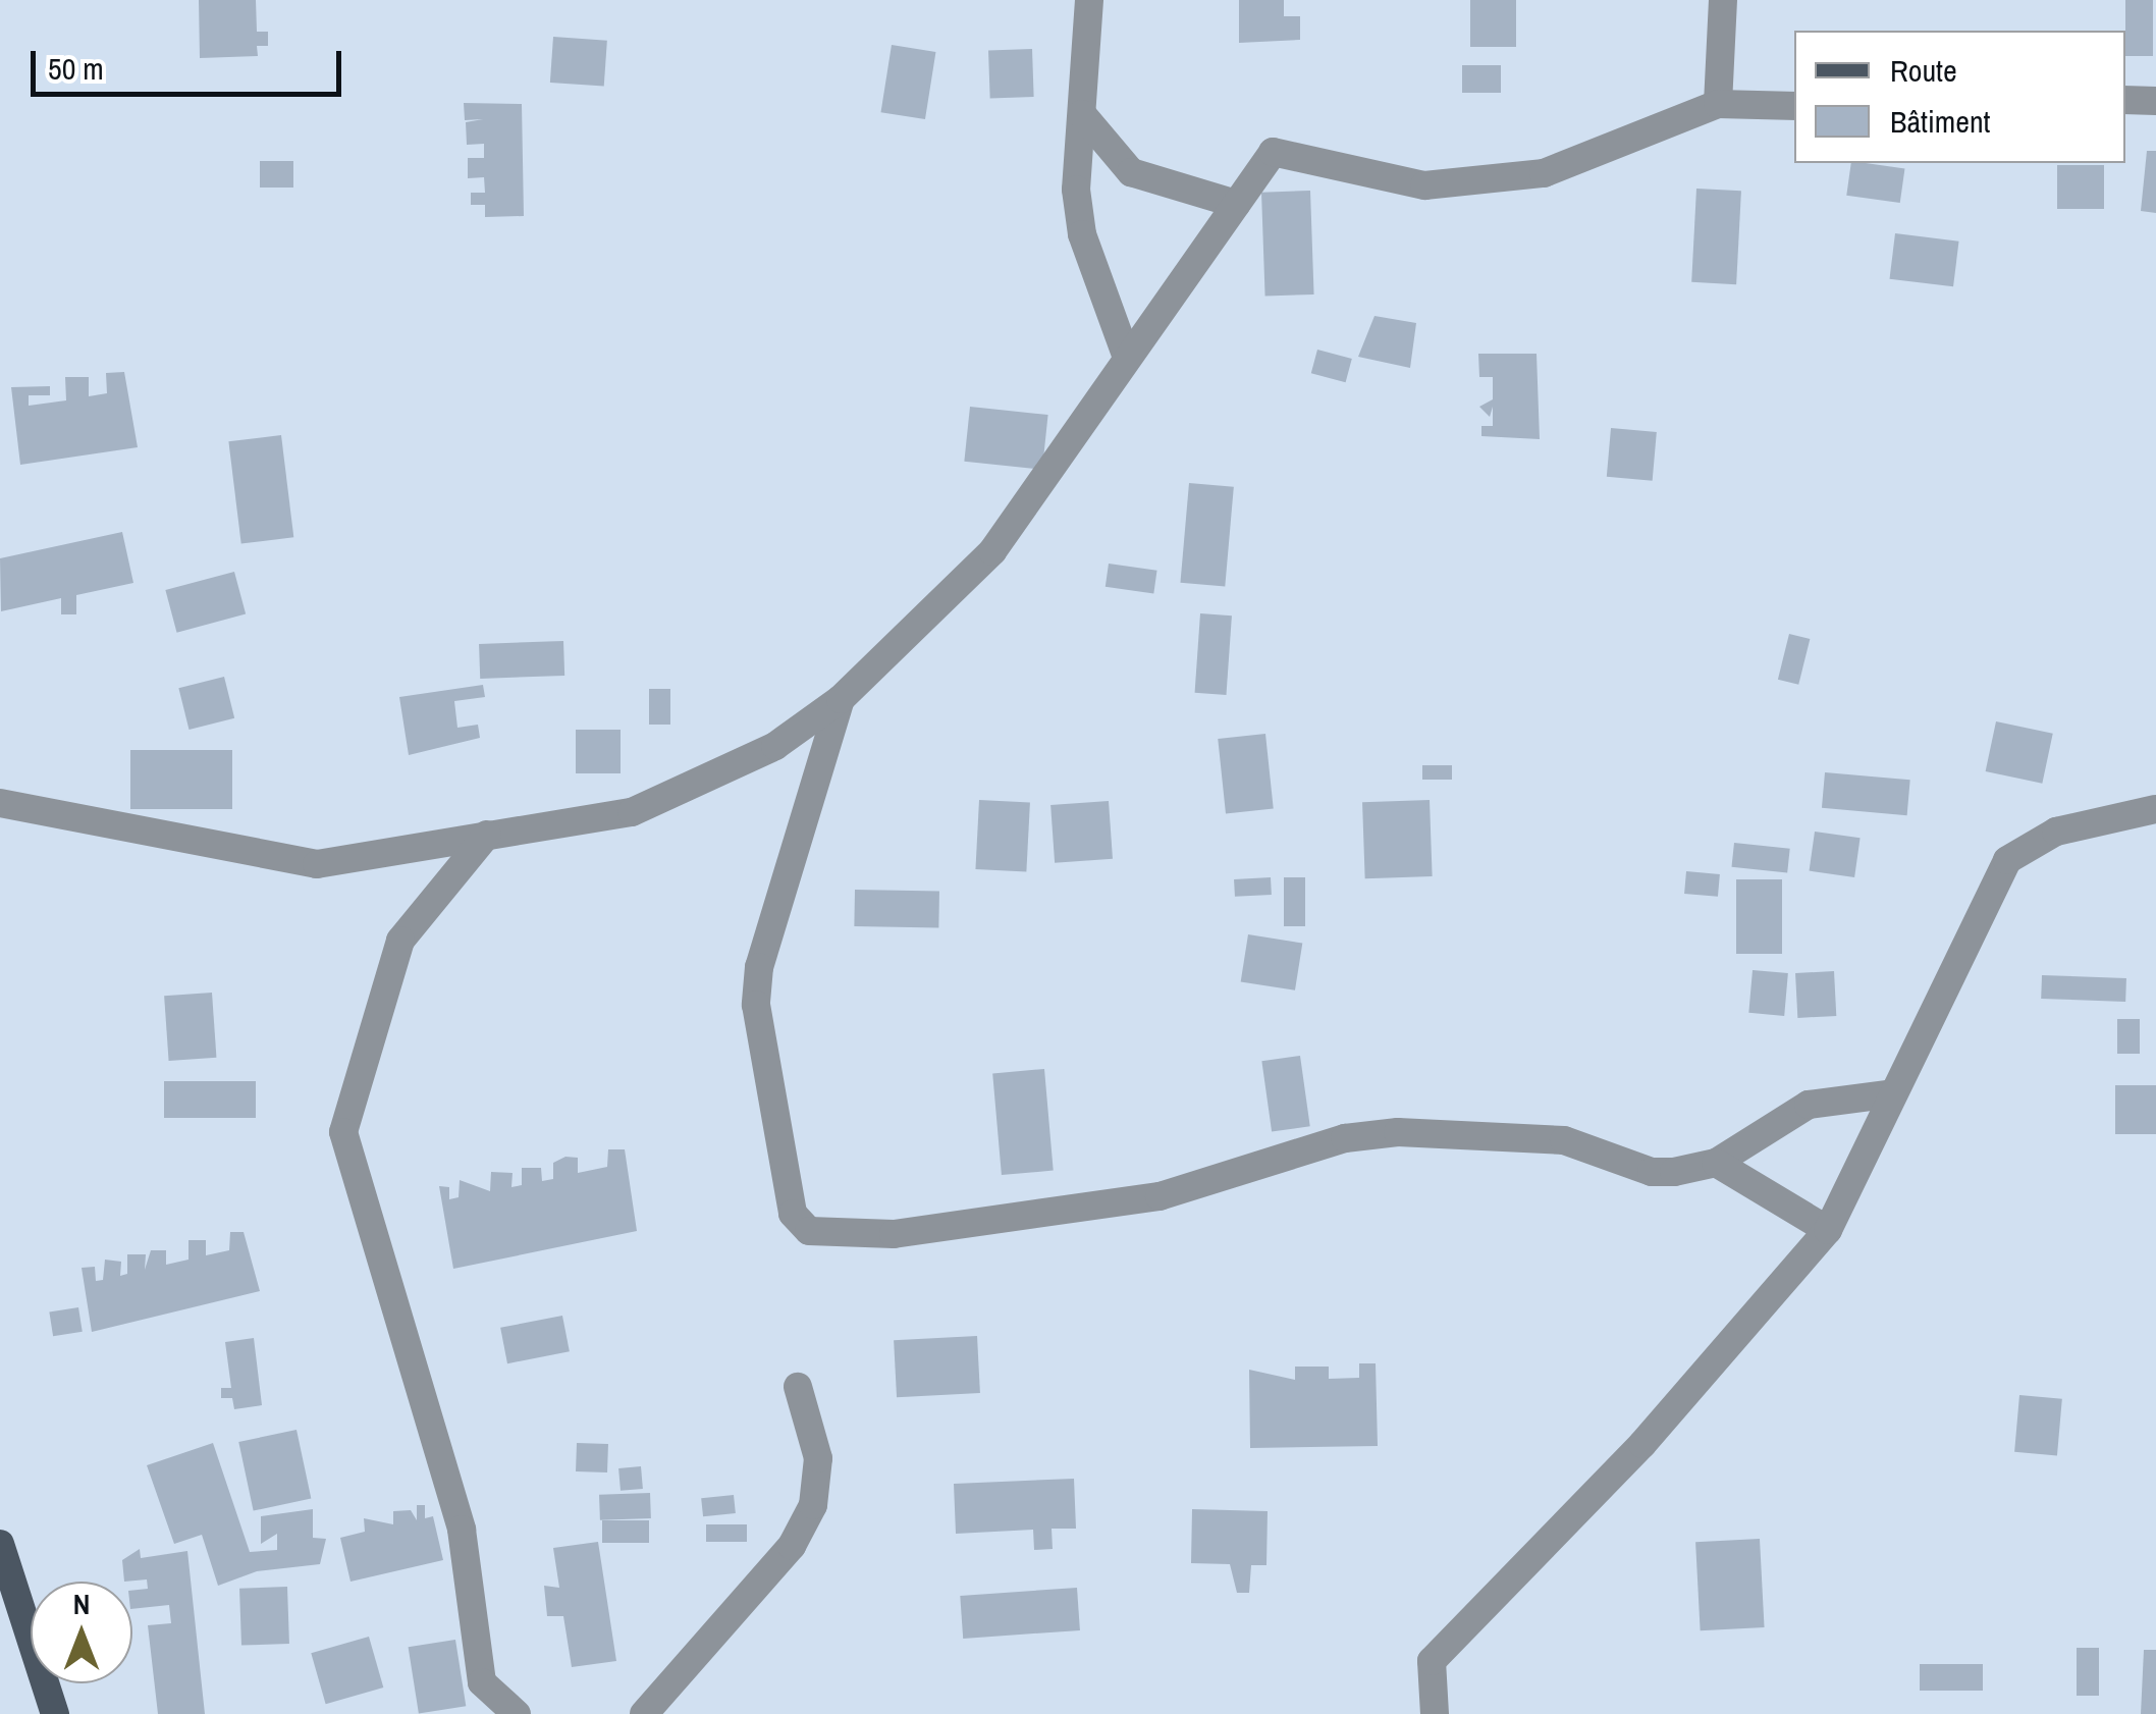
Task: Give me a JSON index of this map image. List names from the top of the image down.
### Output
{
  "legend": ["Route", "Bâtiment"],
  "scale_bar": "50 m",
  "north": "top"
}
